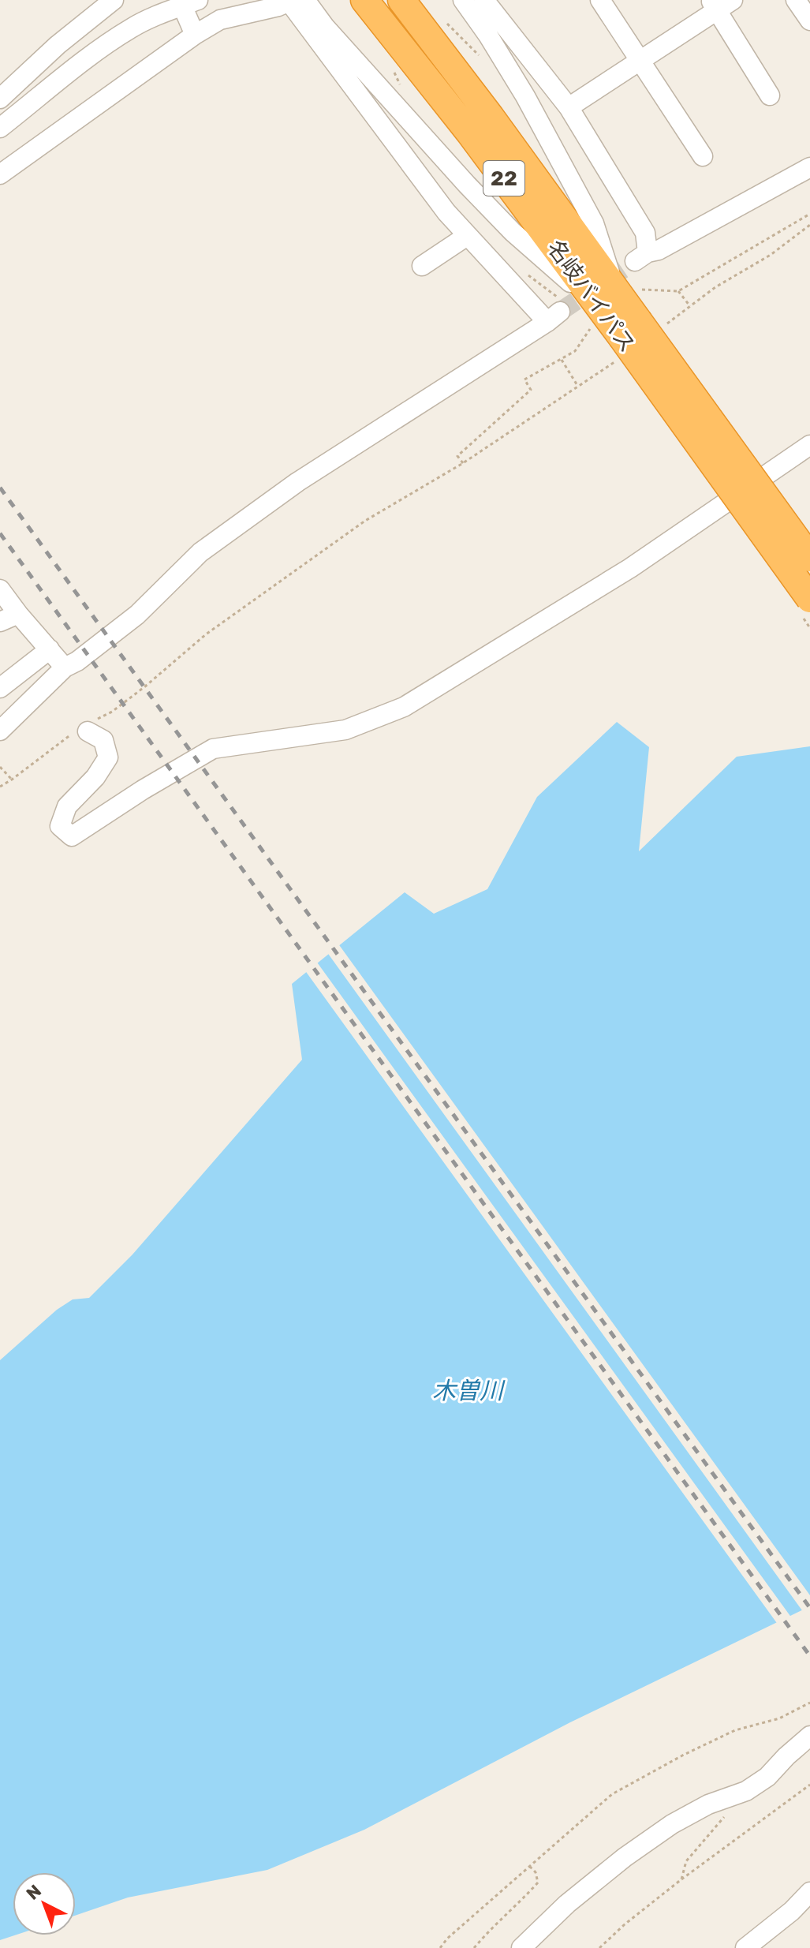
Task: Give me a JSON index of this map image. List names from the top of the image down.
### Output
{
  "streets": {
    "highway": ["22", "名岐バイパス"]
  },
  "water": ["木曽川"],
  "north": "top left"
}
